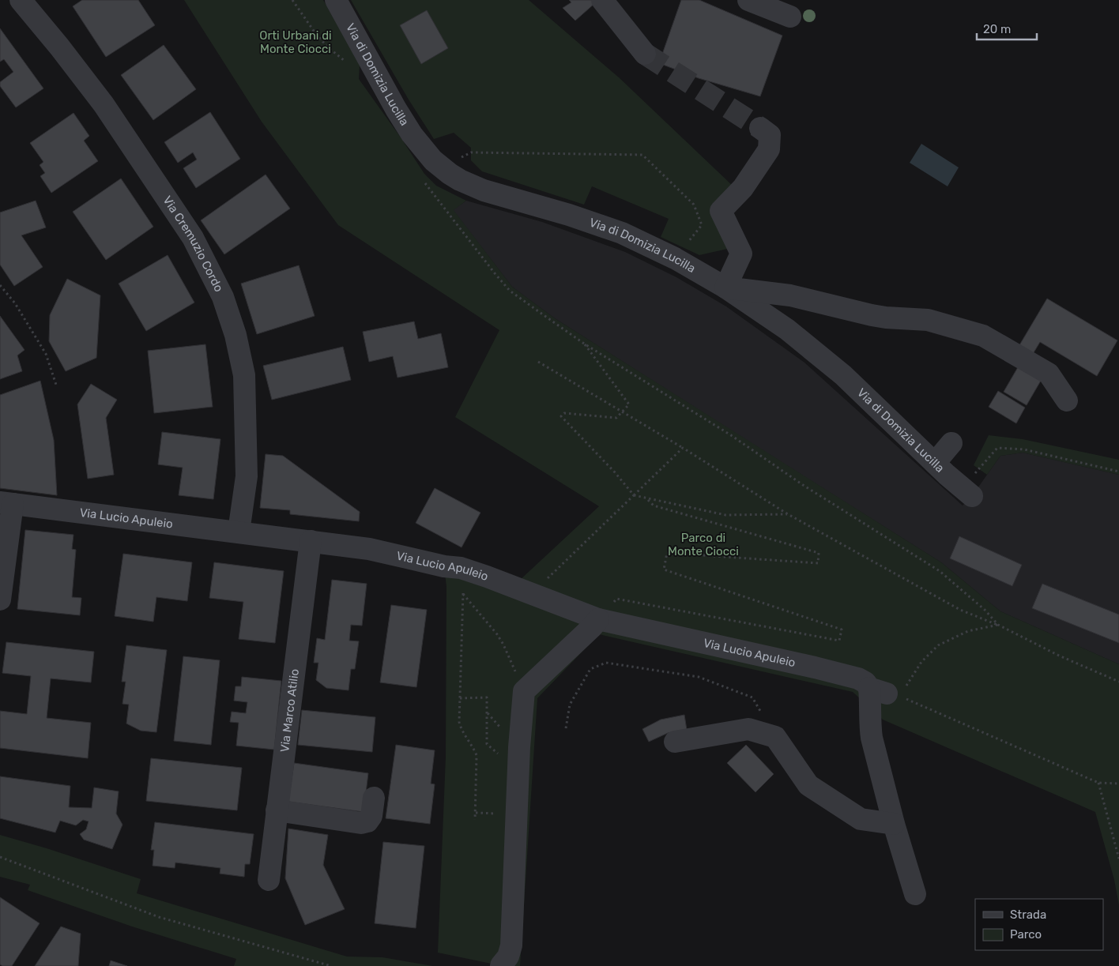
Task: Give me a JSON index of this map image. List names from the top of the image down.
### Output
{
  "streets": {
    "street": [
      "Via di Domizia Lucilla",
      "Via Cremuzio Cordo",
      "Via Lucio Apuleio",
      "Via Marco Atilio"
    ]
  },
  "crossings": [
    ["Via Cremuzio Cordo", "Via Lucio Apuleio"],
    ["Via Lucio Apuleio", "Via Marco Atilio"]
  ],
  "parks": ["Orti Urbani di Monte Ciocci", "Parco di Monte Ciocci"],
  "legend": ["Strada", "Parco"],
  "scale_bar": "20 m"
}
